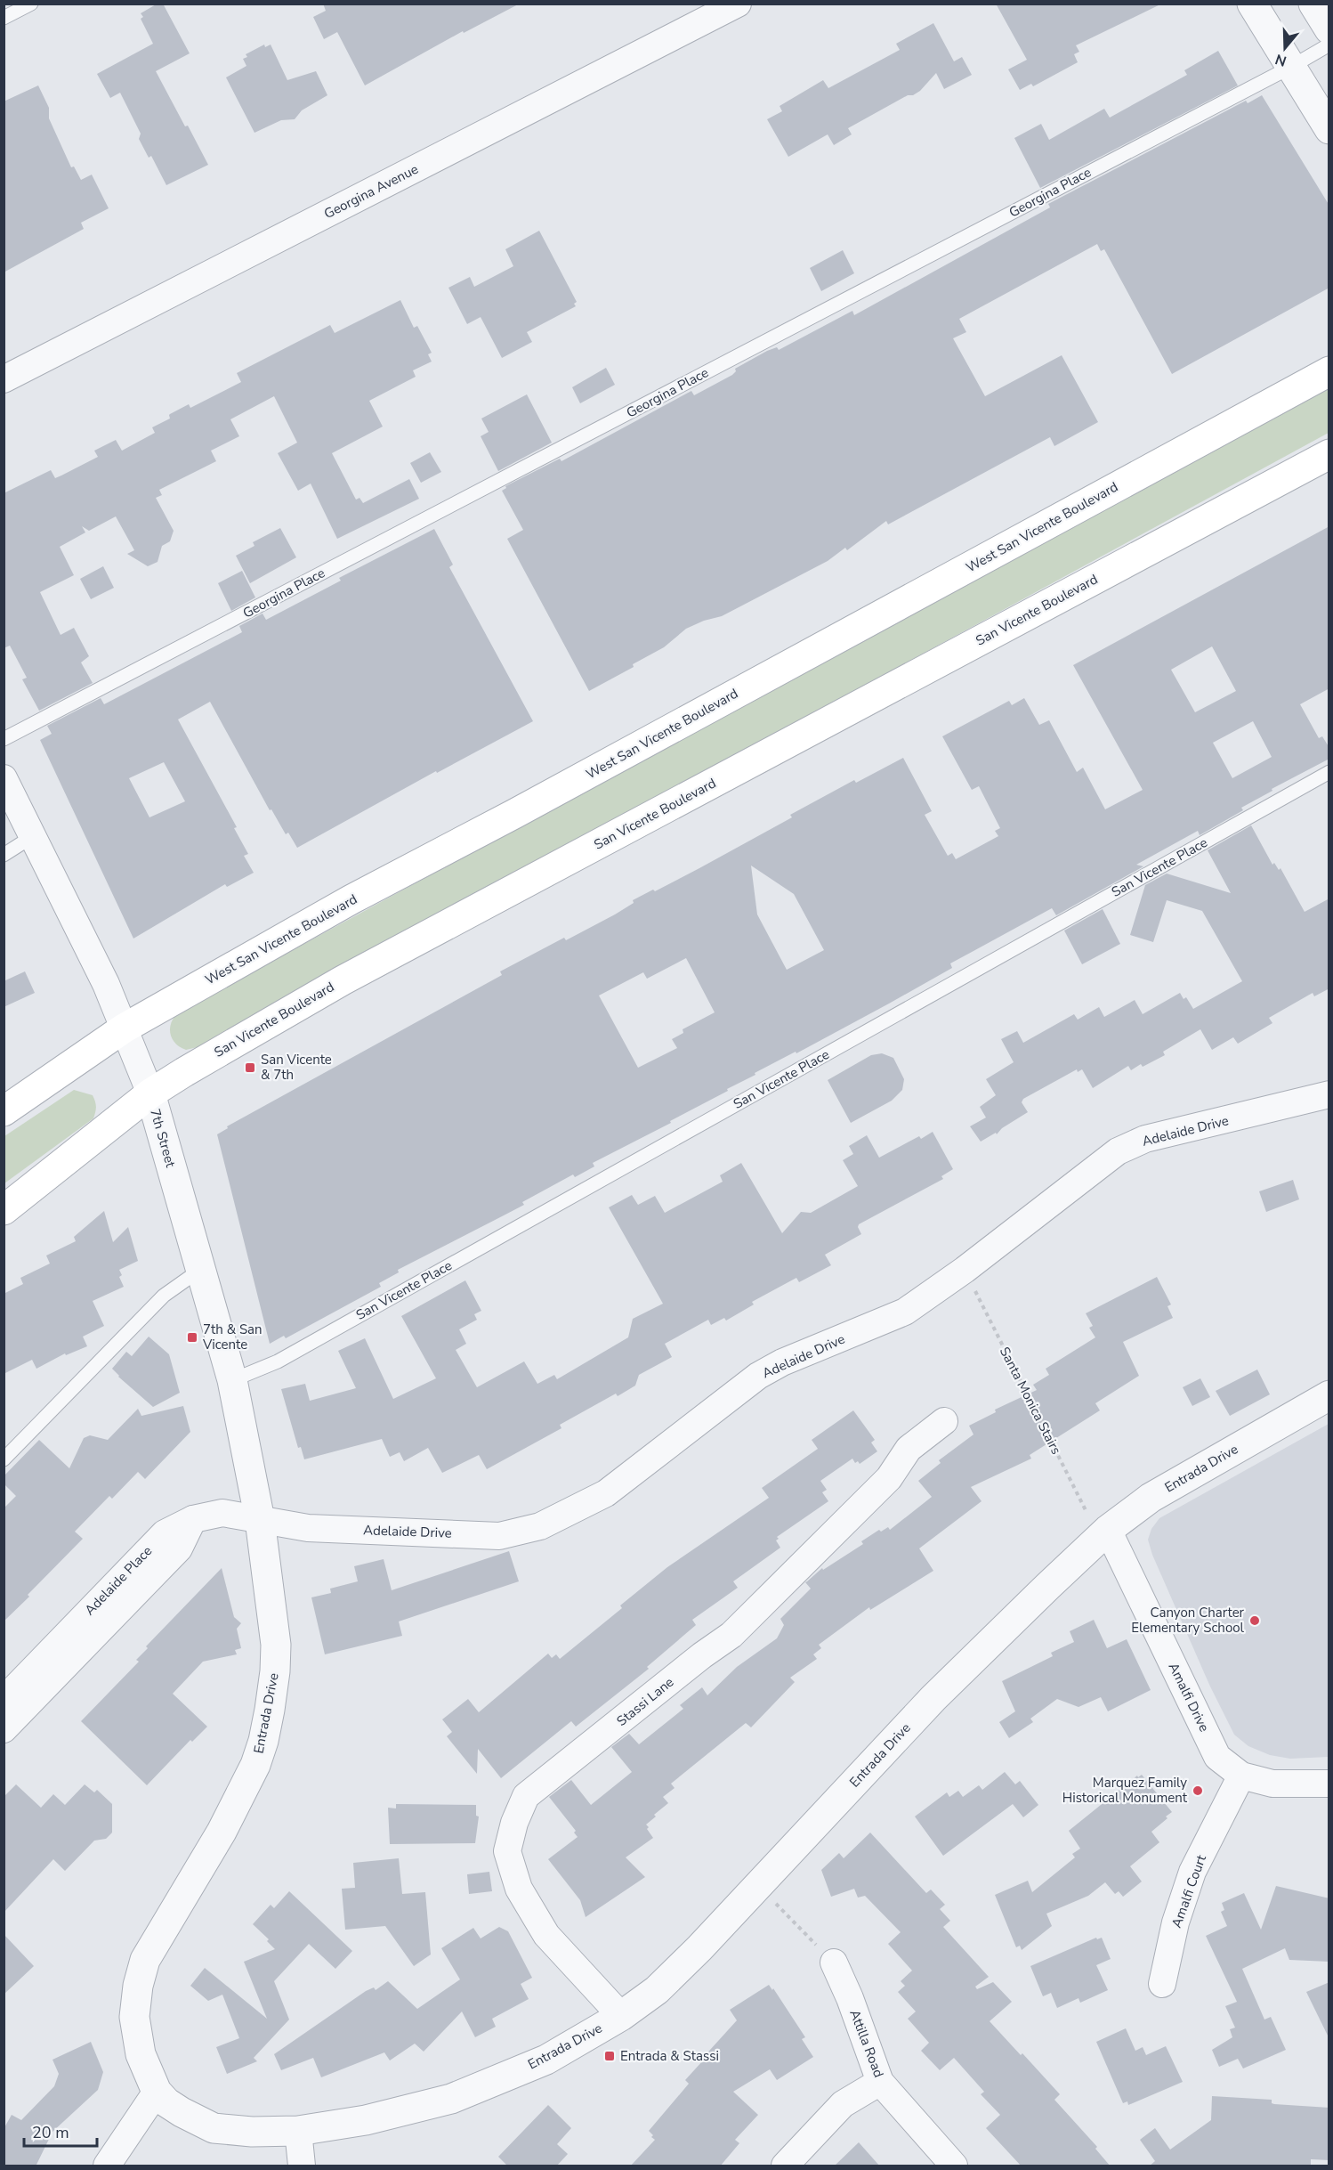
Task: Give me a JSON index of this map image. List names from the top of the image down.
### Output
{
  "streets": {
    "main road": ["West San Vicente Boulevard", "San Vicente Boulevard"],
    "street": [
      "Georgina Avenue",
      "Adelaide Drive",
      "7th Street",
      "Entrada Drive",
      "Adelaide Place",
      "Amalfi Drive",
      "Stassi Lane",
      "Amalfi Court",
      "Attilla Road"
    ],
    "lane": ["Georgina Place", "San Vicente Place"],
    "path": ["Santa Monica Stairs"]
  },
  "crossings": [
    ["West San Vicente Boulevard", "7th Street"],
    ["San Vicente Boulevard", "7th Street"],
    ["San Vicente Place", "7th Street"],
    ["Adelaide Drive", "7th Street"],
    ["Adelaide Drive", "Entrada Drive"],
    ["Adelaide Drive", "Adelaide Place"],
    ["7th Street", "Entrada Drive"],
    ["7th Street", "Adelaide Place"],
    ["Entrada Drive", "Adelaide Place"],
    ["Entrada Drive", "Amalfi Drive"],
    ["Entrada Drive", "Stassi Lane"],
    ["Amalfi Drive", "Amalfi Court"]
  ],
  "places": {
    "transit": ["San Vicente & 7th", "7th & San Vicente", "Entrada & Stassi"],
    "other": ["Canyon Charter Elementary School", "Marquez Family Historical Monument"]
  },
  "scale_bar": "20 m",
  "north": "bottom"
}
